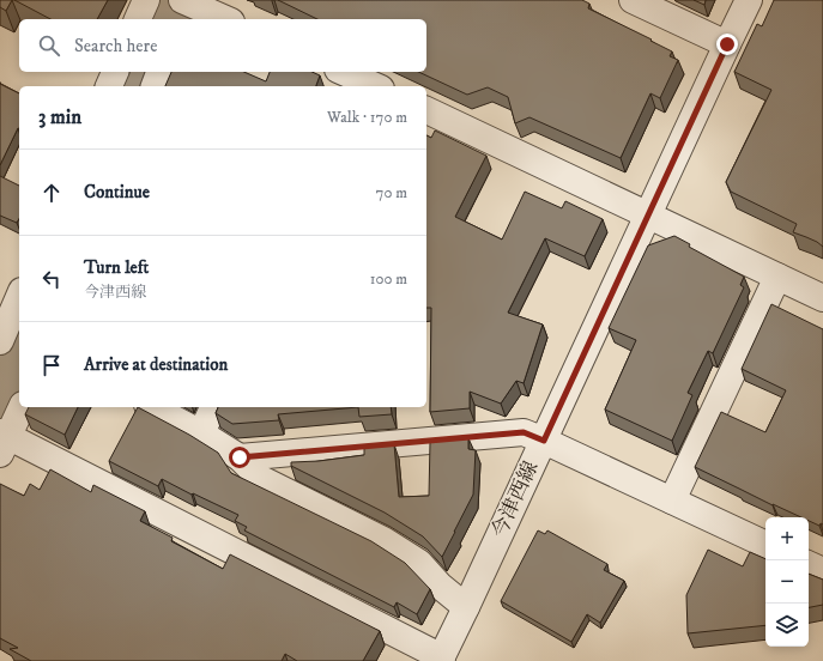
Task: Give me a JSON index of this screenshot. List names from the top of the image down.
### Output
{
  "streets": {
    "street": ["今津西線"]
  },
  "page": {
    "search": "Search here",
    "heading": ["3 min", "Walk · 170 m"],
    "list": [
      ["Continue", "70 m"],
      ["Turn left", "今津西線", "100 m"],
      "Arrive at destination"
    ],
    "map_buttons": ["+", "−"]
  }
}
